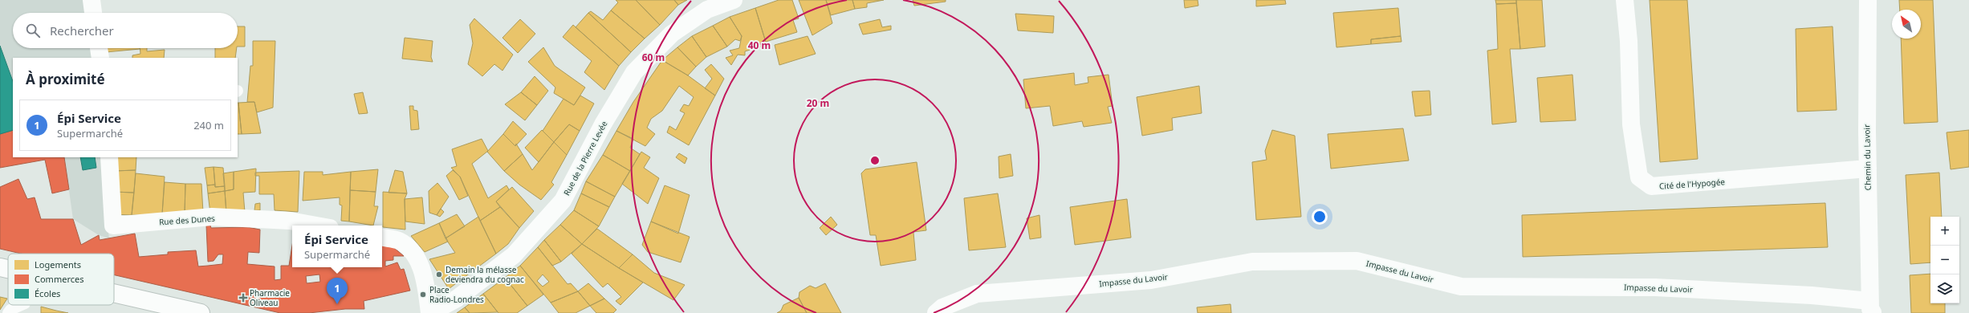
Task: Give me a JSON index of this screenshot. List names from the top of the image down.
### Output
{
  "streets": {
    "street": [
      "Chemin du Lavoir",
      "Rue de la Pierre Levée",
      "Cité de l'Hypogée",
      "Rue des Dunes",
      "Impasse du Lavoir"
    ]
  },
  "crossings": [
    ["Chemin du Lavoir", "Cité de l'Hypogée"],
    ["Chemin du Lavoir", "Impasse du Lavoir"]
  ],
  "places": {
    "other": ["Demain la mélasse deviendra du cognac", "Place Radio-Londres"],
    "health": ["Pharmacie Oliveau"]
  },
  "legend": ["Logements", "Commerces", "Écoles"],
  "north": "top left",
  "page": {
    "search": "Rechercher",
    "heading": "À proximité",
    "list": [
      {
        "mark": "1",
        "name": "Épi Service",
        "note": "Supermarché",
        "value": "240 m"
      }
    ],
    "map_buttons": ["+", "−"],
    "popup": ["Épi Service", "Supermarché"],
    "pins": "1"
  },
  "rings": ["40 m", "60 m", "20 m"]
}
